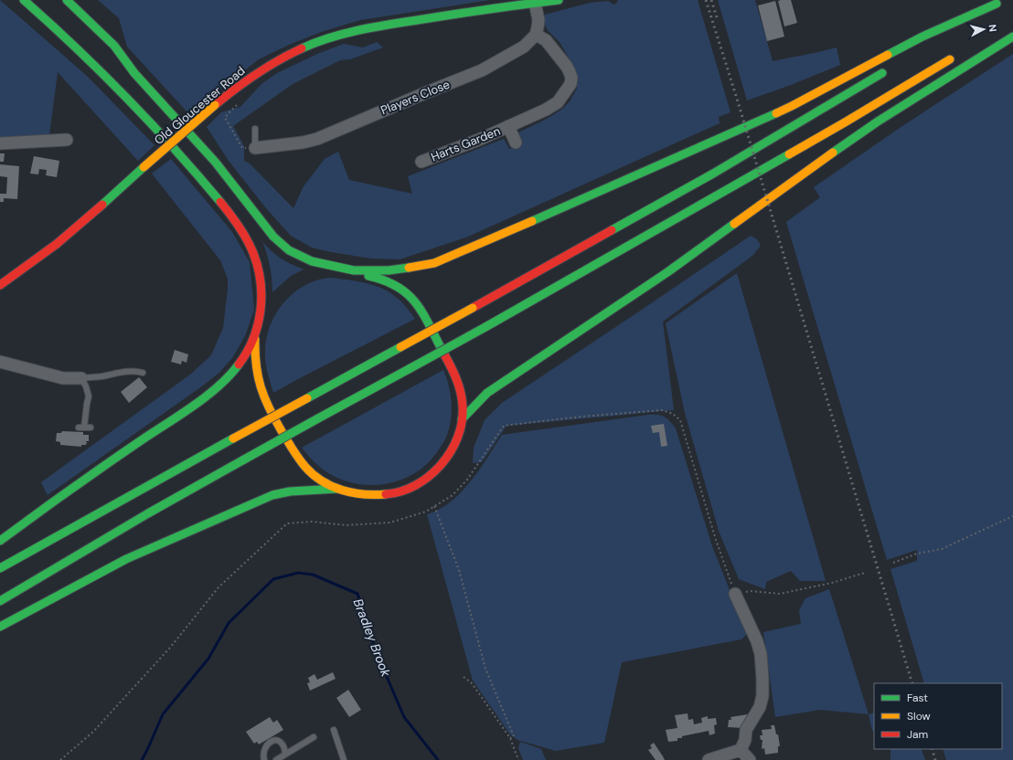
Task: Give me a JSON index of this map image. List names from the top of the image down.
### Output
{
  "streets": {
    "main road": ["Old Gloucester Road"],
    "street": ["Players Close", "Harts Garden"]
  },
  "crossings": [
    ["Players Close", "Harts Garden"]
  ],
  "water": ["Bradley Brook"],
  "legend": ["Fast", "Slow", "Jam"],
  "north": "right"
}
